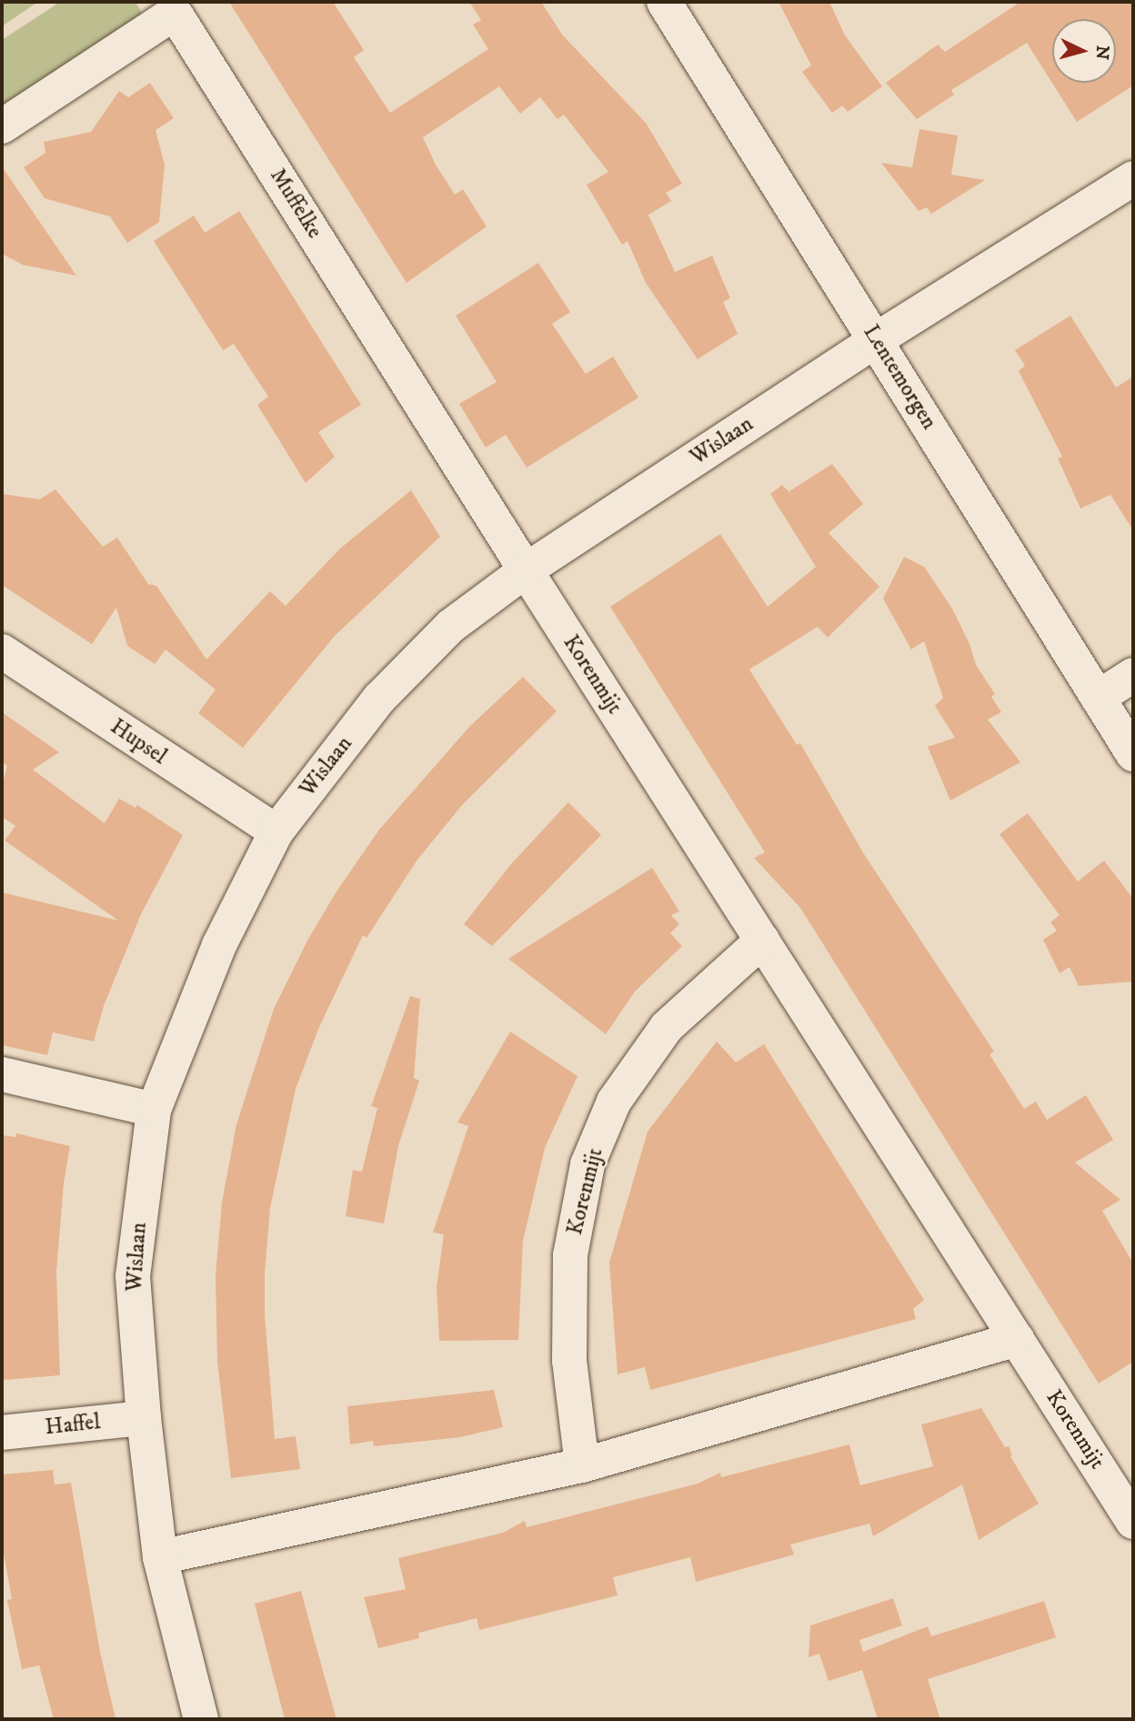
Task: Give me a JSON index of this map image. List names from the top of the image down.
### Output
{
  "streets": {
    "street": [
      "Muffelke",
      "Lentemorgen",
      "Wislaan",
      "Korenmijt",
      "Hupsel",
      "Haffel"
    ]
  },
  "crossings": [
    ["Muffelke", "Wislaan"],
    ["Muffelke", "Korenmijt"],
    ["Lentemorgen", "Wislaan"],
    ["Wislaan", "Korenmijt"],
    ["Wislaan", "Hupsel"],
    ["Wislaan", "Haffel"]
  ],
  "north": "right"
}
